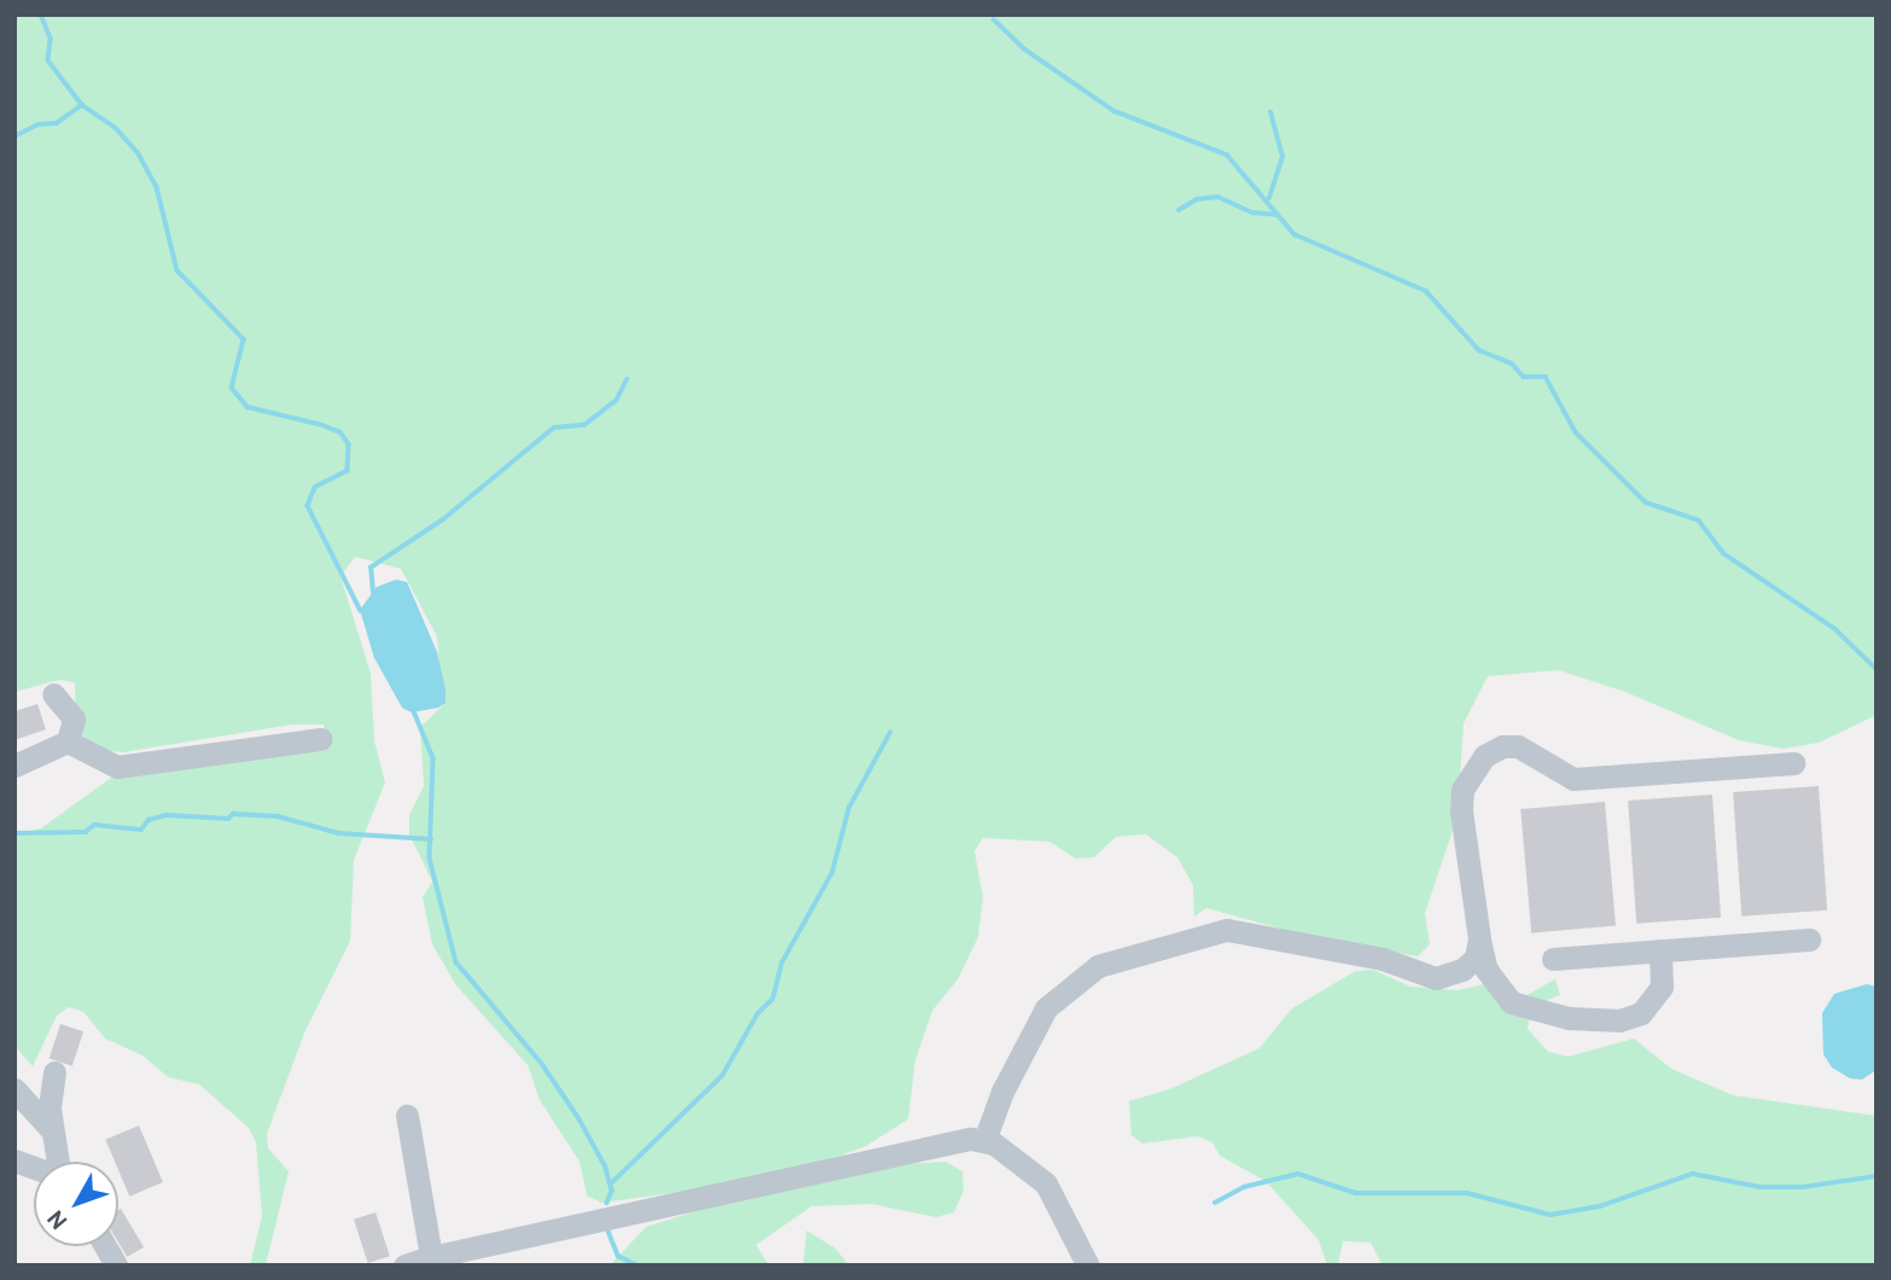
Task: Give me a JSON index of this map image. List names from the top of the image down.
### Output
{
  "north": "bottom left"
}
